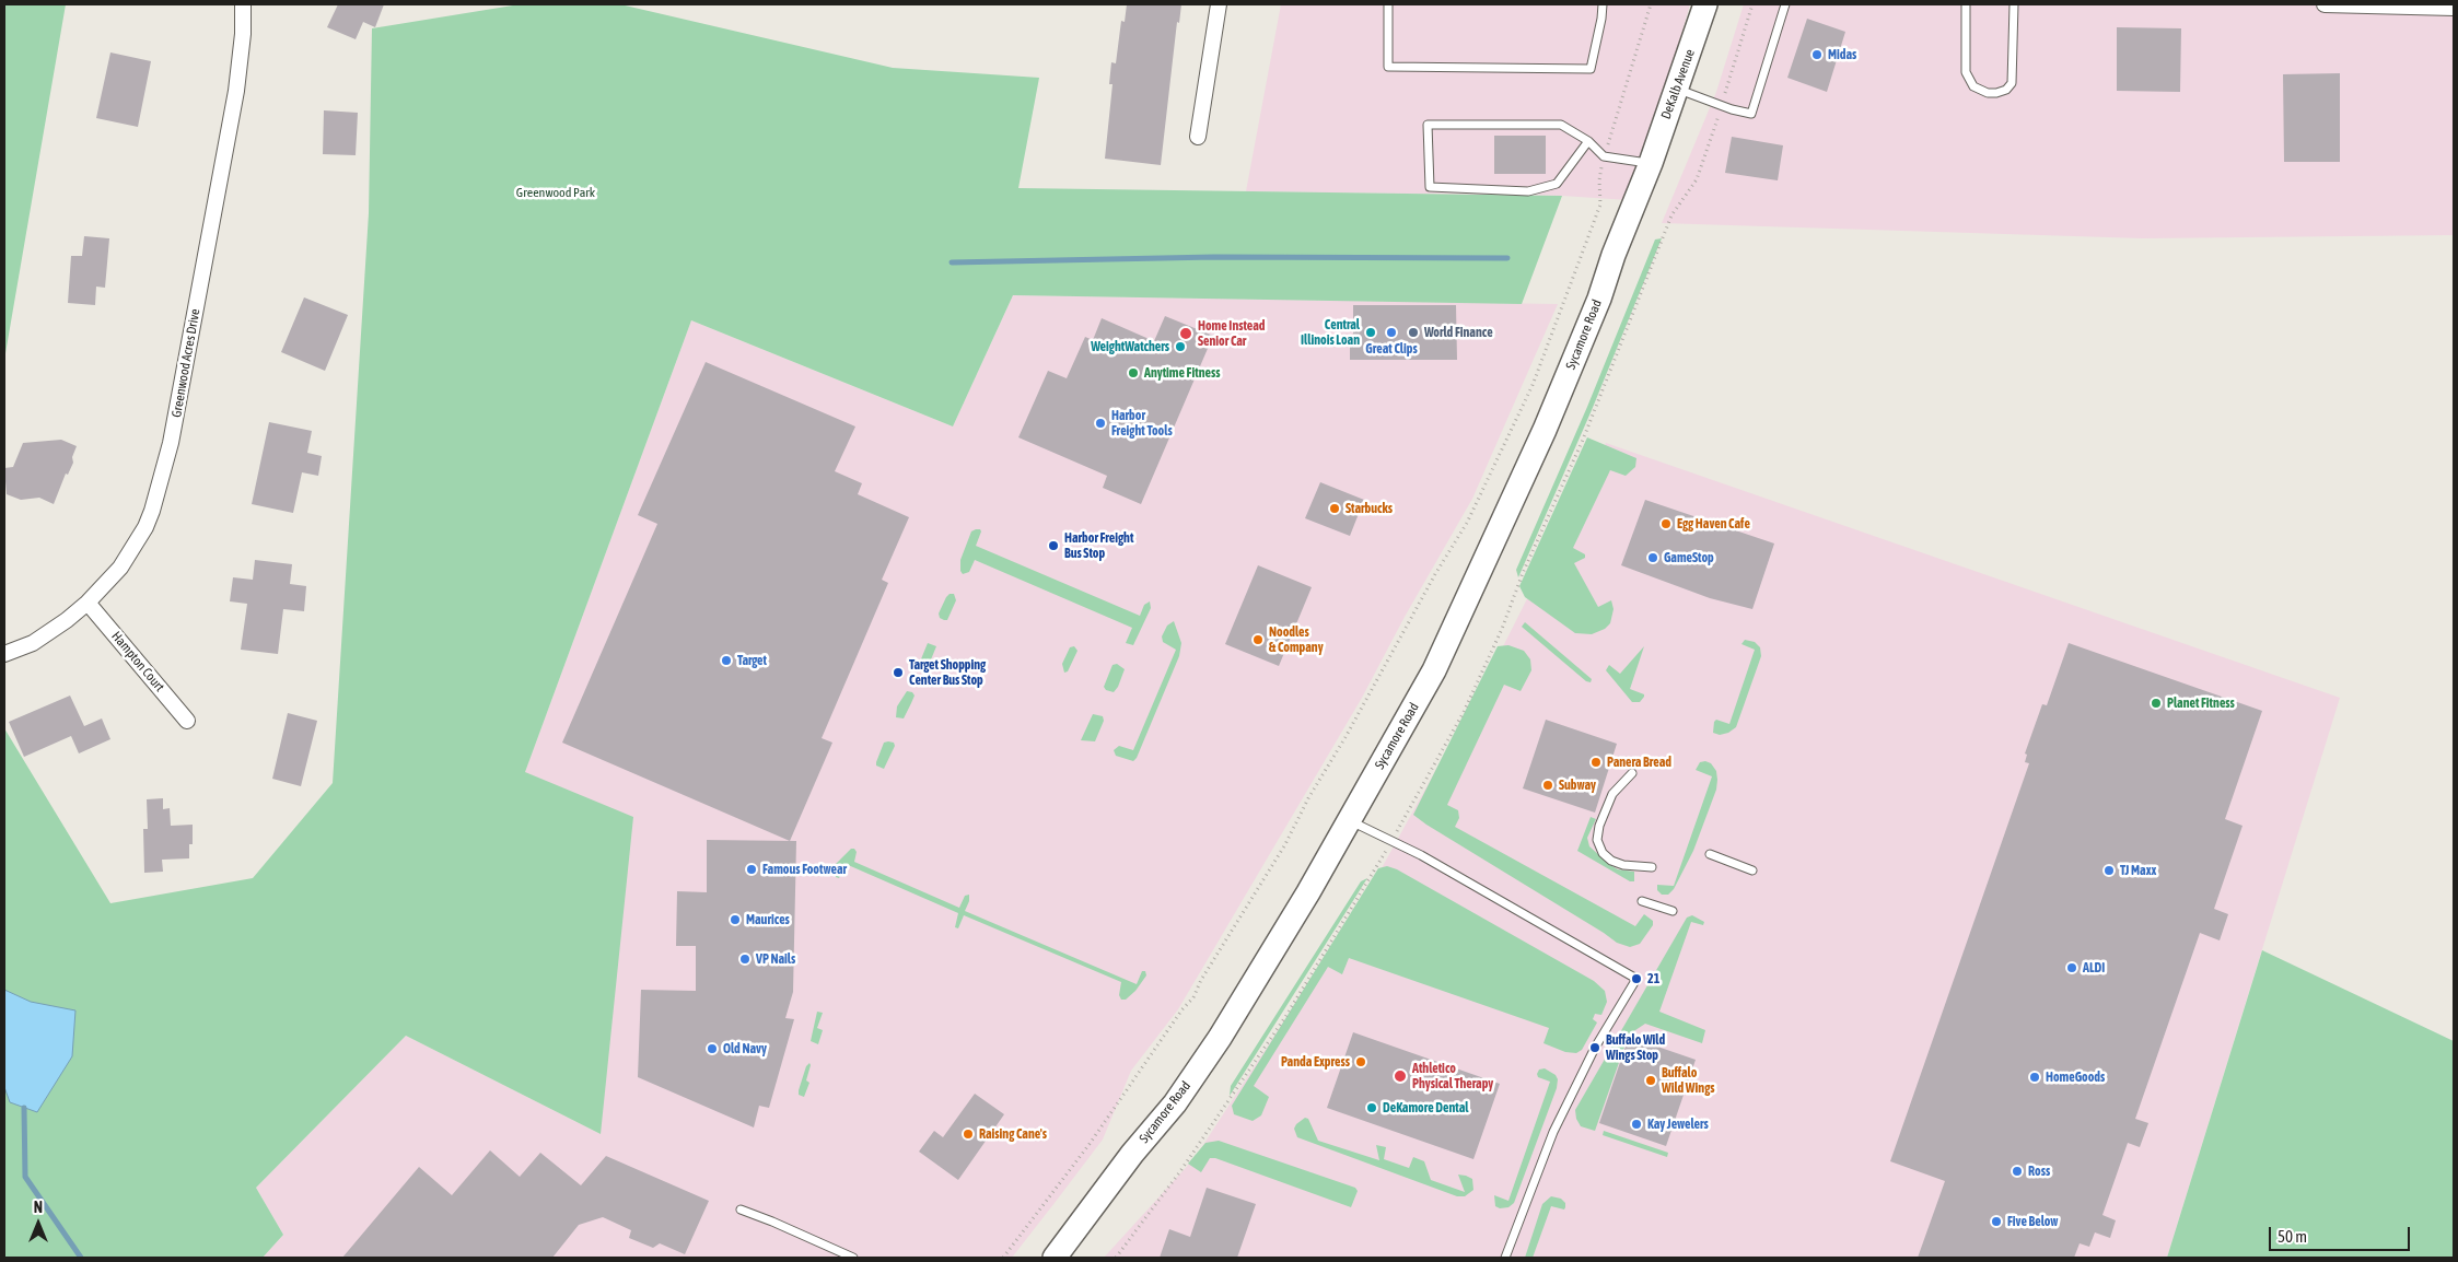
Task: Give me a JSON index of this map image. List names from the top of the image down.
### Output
{
  "streets": {
    "main road": ["DeKalb Avenue", "Sycamore Road"],
    "street": ["Greenwood Acres Drive", "Hampton Court"]
  },
  "crossings": [
    ["DeKalb Avenue", "Sycamore Road"],
    ["Greenwood Acres Drive", "Hampton Court"]
  ],
  "parks": ["Greenwood Park"],
  "places": [
    "Midas",
    "Central Illinois Loan",
    "Great Clips",
    "World Finance",
    "Home Instead Senior Car",
    "WeightWatchers",
    "Anytime Fitness",
    "Harbor Freight Tools",
    "Starbucks",
    "Egg Haven Cafe",
    "Harbor Freight Bus Stop",
    "GameStop",
    "Noodles & Company",
    "Target",
    "Target Shopping Center Bus Stop",
    "Planet Fitness",
    "Panera Bread",
    "Subway",
    "Famous Footwear",
    "TJ Maxx",
    "Maurices",
    "VP Nails",
    "ALDI",
    "21",
    "Buffalo Wild Wings Stop",
    "Old Navy",
    "Panda Express",
    "Athletico Physical Therapy",
    "HomeGoods",
    "Buffalo Wild Wings",
    "DeKamore Dental",
    "Kay Jewelers",
    "Raising Cane's",
    "Ross",
    "Five Below"
  ],
  "scale_bar": "50 m",
  "north": "top"
}
